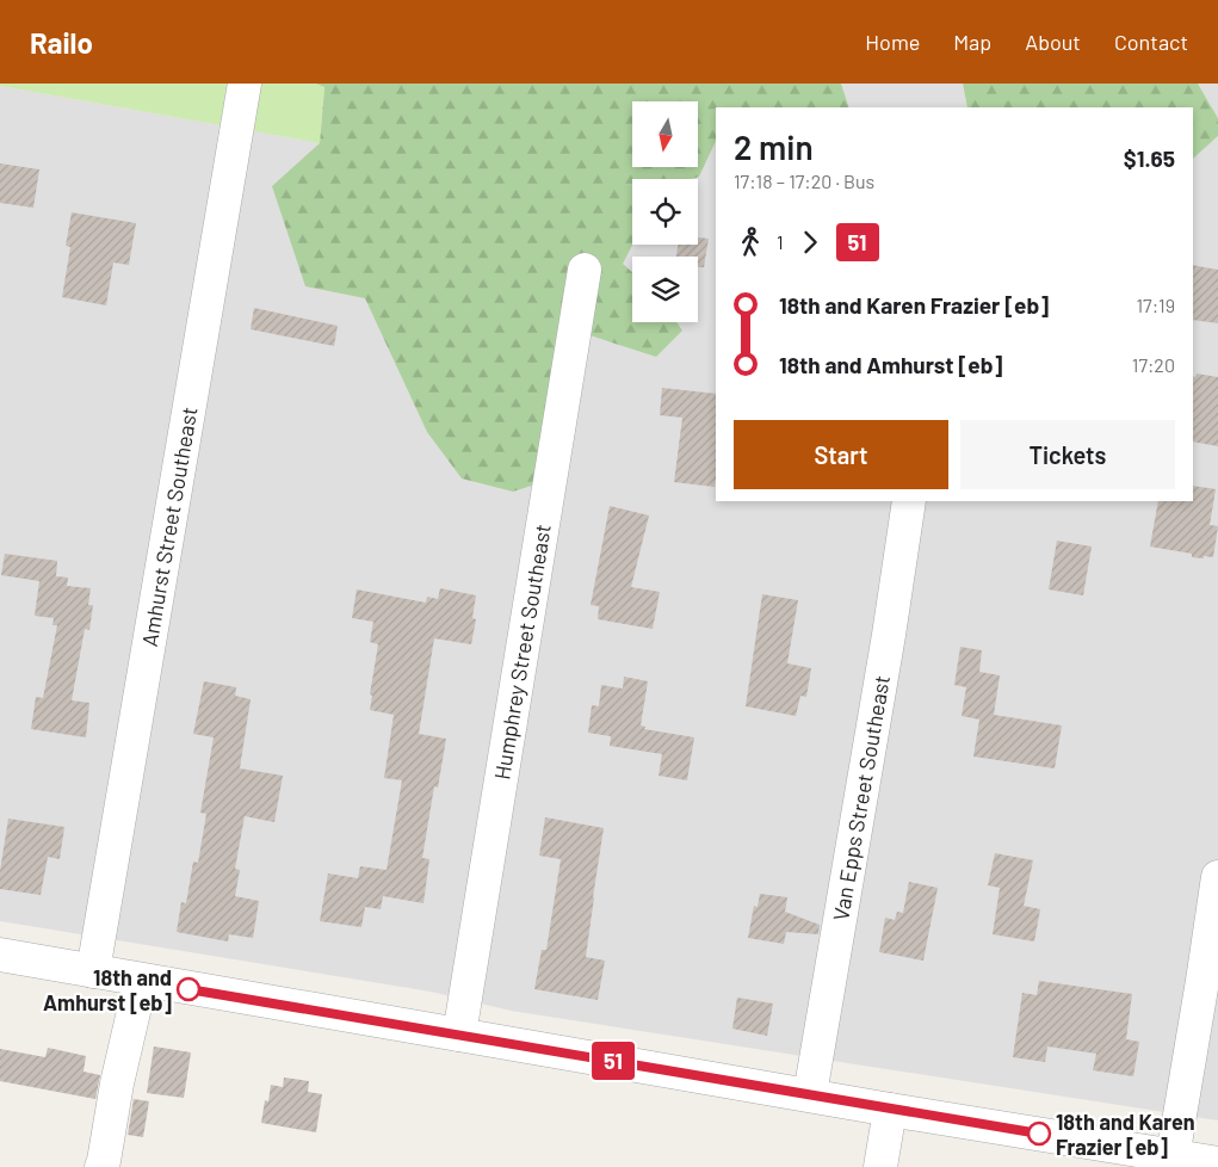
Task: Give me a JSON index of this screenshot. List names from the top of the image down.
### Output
{
  "streets": {
    "street": ["Amhurst Street Southeast", "Humphrey Street Southeast", "Van Epps Street Southeast"]
  },
  "places": ["18th and Amhurst [eb]", "18th and Karen Frazier [eb]"],
  "lines": ["bus line 51"],
  "north": "bottom",
  "page": {
    "header": "Railo",
    "nav": [
      "Home",
      "Map",
      "About",
      "Contact"
    ],
    "on_map": "51",
    "heading": ["2 min", "17:18 – 17:20 · Bus", "$1.65"],
    "legs": ["1", "51"],
    "list": [
      {
        "name": "18th and Karen Frazier [eb]",
        "value": "17:19"
      },
      {
        "name": "18th and Amhurst [eb]",
        "value": "17:20"
      }
    ],
    "buttons": ["Start", "Tickets"]
  }
}
